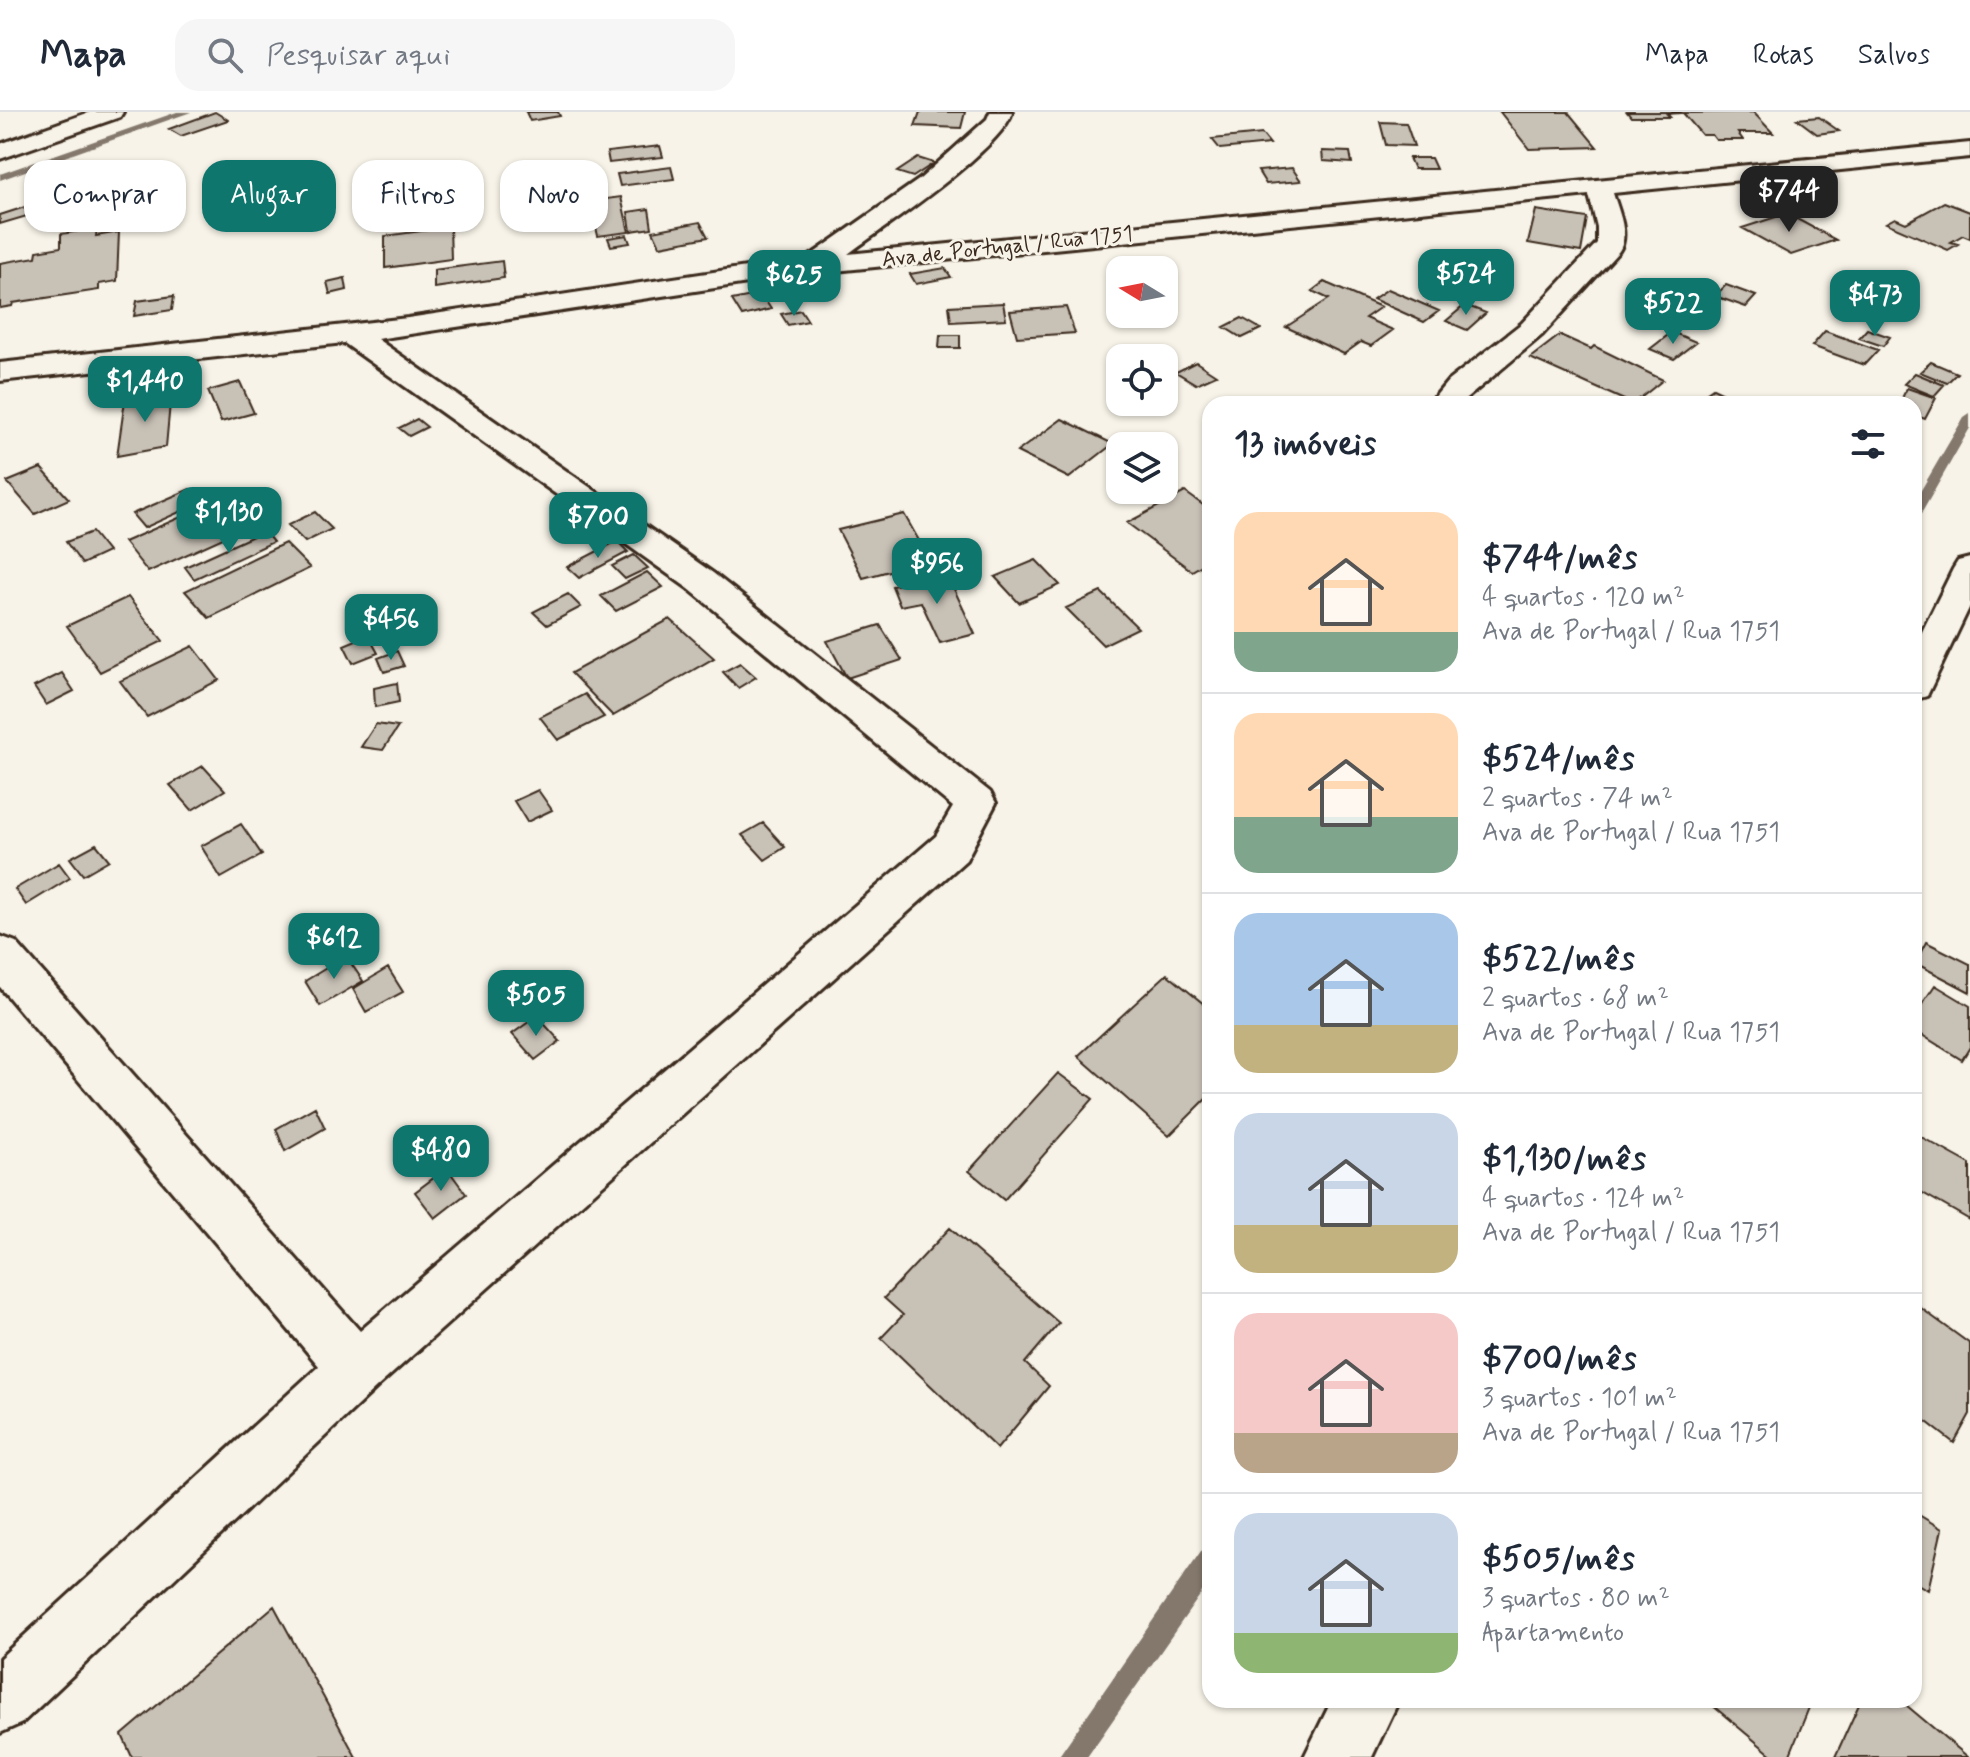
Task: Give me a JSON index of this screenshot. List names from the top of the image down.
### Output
{
  "streets": {
    "street": ["Ava de Portugal / Rua 1751"]
  },
  "north": "left",
  "page": {
    "header": "Mapa",
    "search": "Pesquisar aqui",
    "nav": ["Mapa", "Rotas", "Salvos"],
    "chip": [
      "Comprar",
      "Alugar",
      "Filtros",
      "Novo"
    ],
    "price": [
      "$744",
      "$524",
      "$625",
      "$473",
      "$522",
      "$1,440",
      "$1,130",
      "$700",
      "$956",
      "$456",
      "$612",
      "$505",
      "$480"
    ],
    "heading": "13 imóveis",
    "list": [
      {
        "name": "$744/mês",
        "note": "4 quartos · 120 m² · Ava de Portugal / Rua 1751"
      },
      {
        "name": "$524/mês",
        "note": "2 quartos · 74 m² · Ava de Portugal / Rua 1751"
      },
      {
        "name": "$522/mês",
        "note": "2 quartos · 68 m² · Ava de Portugal / Rua 1751"
      },
      {
        "name": "$1,130/mês",
        "note": "4 quartos · 124 m² · Ava de Portugal / Rua 1751"
      },
      {
        "name": "$700/mês",
        "note": "3 quartos · 101 m² · Ava de Portugal / Rua 1751"
      },
      {
        "name": "$505/mês",
        "note": "3 quartos · 80 m² · Apartamento"
      }
    ]
  }
}
